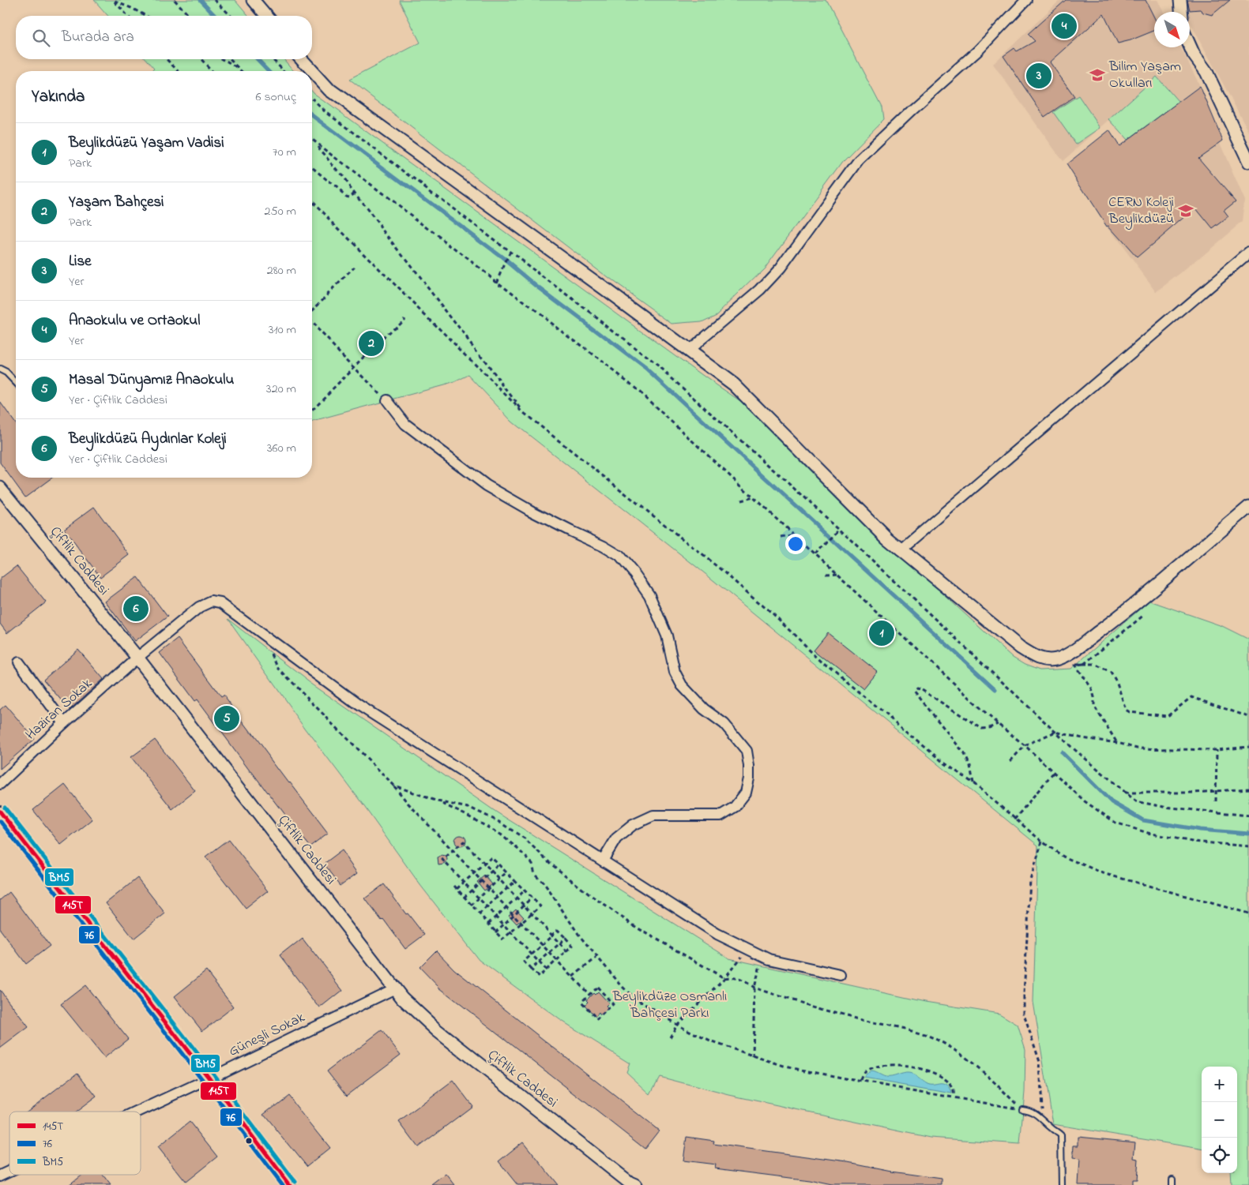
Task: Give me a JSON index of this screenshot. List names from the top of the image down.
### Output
{
  "streets": {
    "street": ["Çiftlik Caddesi", "Haziran Sokak", "Güneşli Sokak"]
  },
  "crossings": [
    ["Çiftlik Caddesi", "Haziran Sokak"],
    ["Çiftlik Caddesi", "Güneşli Sokak"]
  ],
  "parks": ["Beylikdüze Osmanlı Bahçesi Parkı"],
  "places": {
    "school or university": ["Bilim Yaşam Okulları", "CERN Koleji Beylikdüzü"]
  },
  "lines": ["transit line BM5", "transit line 145T", "transit line 76"],
  "legend": ["145T", "76", "BM5"],
  "north": "bottom right",
  "page": {
    "pins": [
      "4",
      "3",
      "2",
      "6",
      "1",
      "5"
    ],
    "search": "Burada ara",
    "heading": ["Yakında", "6 sonuç"],
    "list": [
      {
        "mark": "1",
        "name": "Beylikdüzü Yaşam Vadisi",
        "note": "Park",
        "value": "70 m"
      },
      {
        "mark": "2",
        "name": "Yaşam Bahçesi",
        "note": "Park",
        "value": "250 m"
      },
      {
        "mark": "3",
        "name": "Lise",
        "note": "Yer",
        "value": "280 m"
      },
      {
        "mark": "4",
        "name": "Anaokulu ve Ortaokul",
        "note": "Yer",
        "value": "310 m"
      },
      {
        "mark": "5",
        "name": "Masal Dünyamız Anaokulu",
        "note": "Yer · Çiftlik Caddesi",
        "value": "320 m"
      },
      {
        "mark": "6",
        "name": "Beylikdüzü Aydınlar Koleji",
        "note": "Yer · Çiftlik Caddesi",
        "value": "360 m"
      }
    ],
    "map_buttons": ["+", "−"]
  }
}
